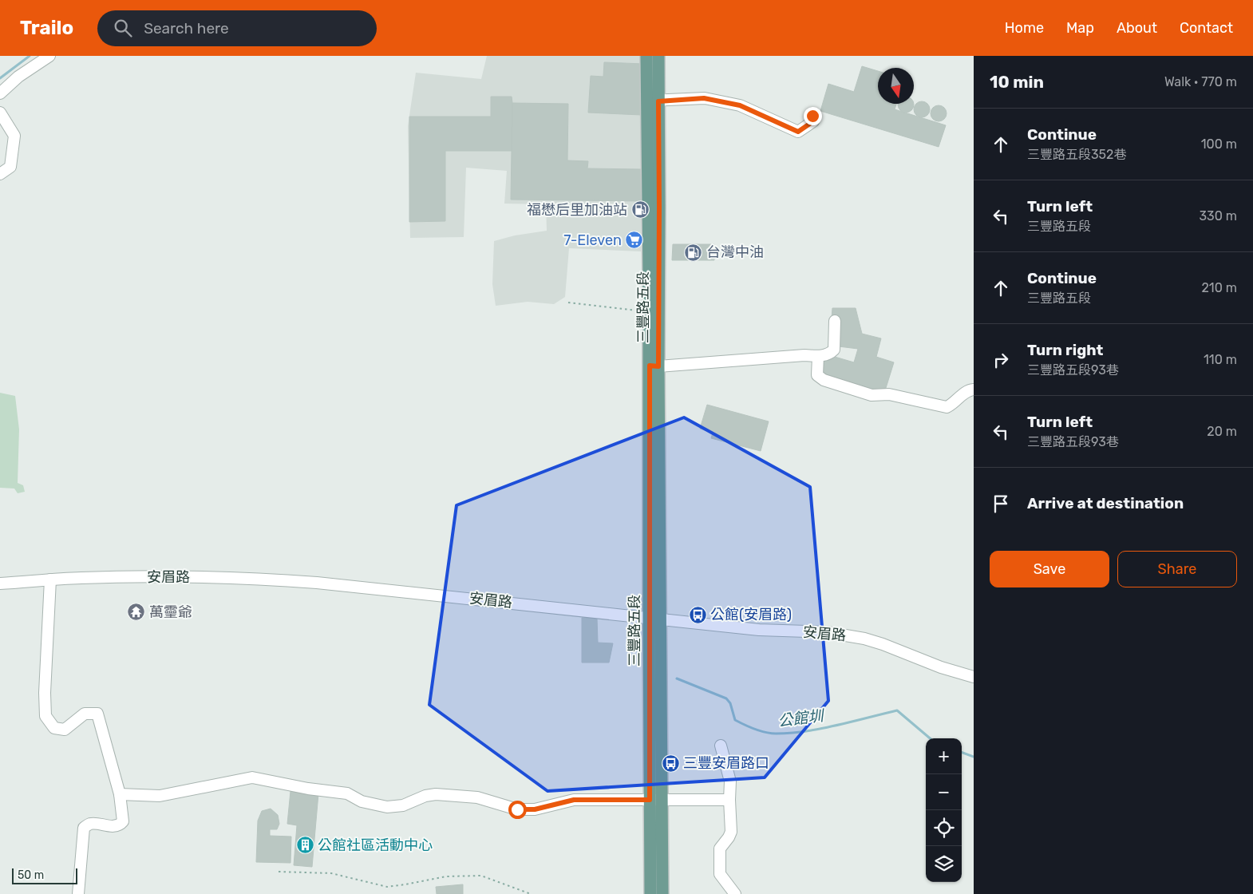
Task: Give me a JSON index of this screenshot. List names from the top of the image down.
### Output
{
  "streets": {
    "main road": ["三豐路五段"],
    "street": ["安眉路"]
  },
  "crossings": [
    ["三豐路五段", "安眉路"]
  ],
  "water": ["公館圳"],
  "places": {
    "fuel station": ["福懋后里加油站", "台灣中油"],
    "supermarket": ["7-Eleven"],
    "temple": ["萬𤫊爺"],
    "bus stop": ["公館(安眉路)", "三豐安眉路口"],
    "building": ["公館社區活動中心"]
  },
  "scale_bar": "50 m",
  "north": "bottom",
  "page": {
    "header": "Trailo",
    "search": "Search here",
    "nav": [
      "Home",
      "Map",
      "About",
      "Contact"
    ],
    "heading": ["10 min", "Walk · 770 m"],
    "list": [
      ["Continue", "三豐路五段352巷", "100 m"],
      ["Turn left", "三豐路五段", "330 m"],
      ["Continue", "三豐路五段", "210 m"],
      ["Turn right", "三豐路五段93巷", "110 m"],
      ["Turn left", "三豐路五段93巷", "20 m"],
      "Arrive at destination"
    ],
    "buttons": ["Save", "Share"],
    "map_buttons": ["+", "−"],
    "scale": "50 m"
  }
}
